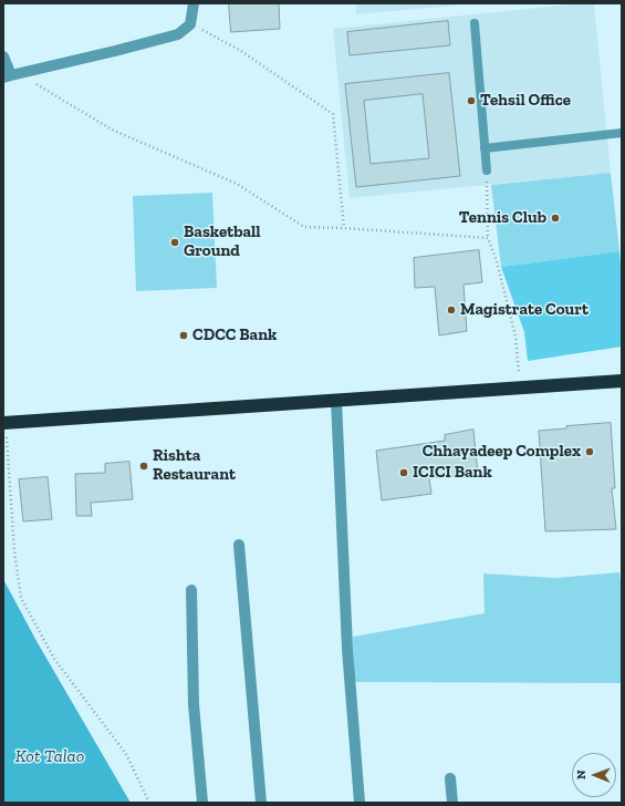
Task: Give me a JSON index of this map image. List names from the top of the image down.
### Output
{
  "water": ["Kot Talao"],
  "places": [
    "Tehsil Office",
    "Tennis Club",
    "Basketball Ground",
    "Magistrate Court",
    "CDCC Bank",
    "Chhayadeep Complex",
    "Rishta Restaurant",
    "ICICI Bank"
  ],
  "north": "left"
}
